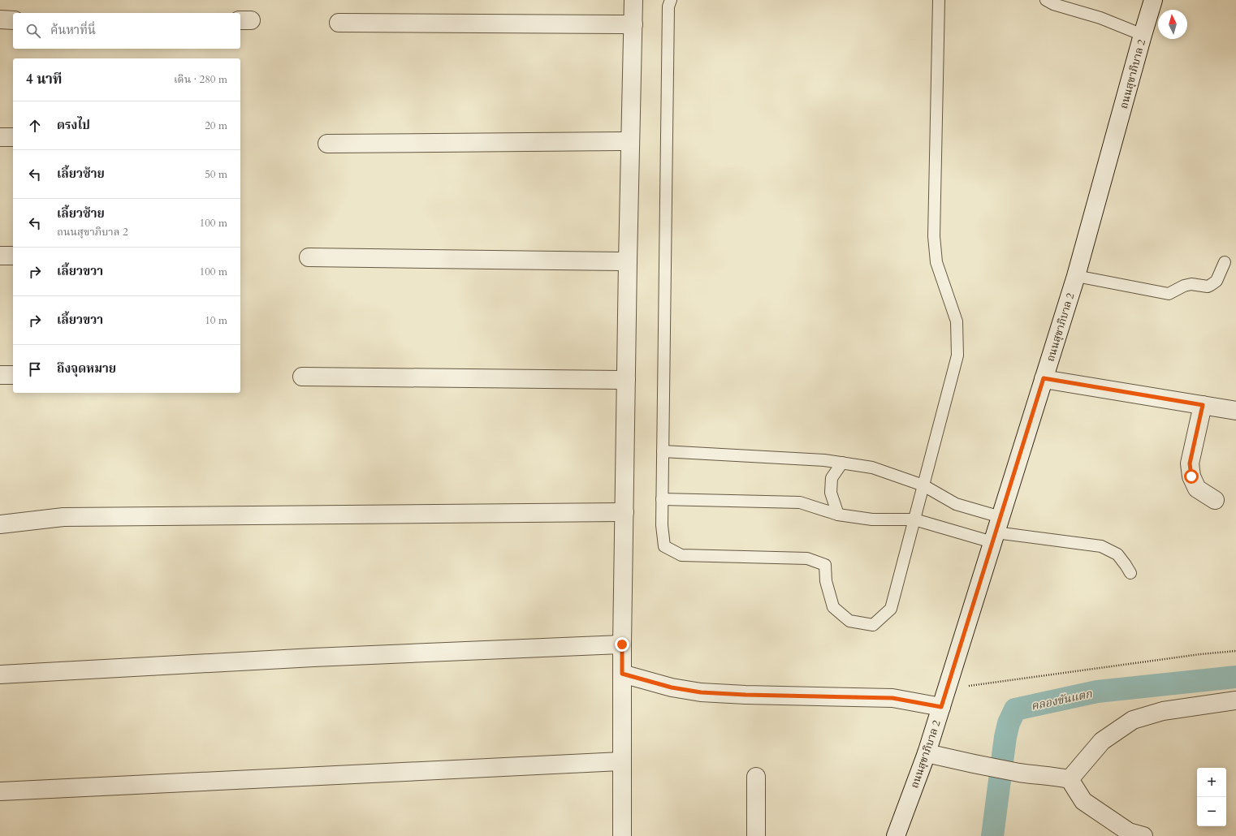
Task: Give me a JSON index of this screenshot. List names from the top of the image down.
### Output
{
  "streets": {
    "street": ["ถนนสุขาภิบาล 2"]
  },
  "water": ["คลองขันแตก"],
  "north": "top",
  "page": {
    "search": "ค้นหาที่นี่",
    "heading": ["4 นาที", "เดิน · 280 m"],
    "list": [
      ["ตรงไป", "20 m"],
      ["เลี้ยวซ้าย", "50 m"],
      ["เลี้ยวซ้าย", "ถนนสุขาภิบาล 2", "100 m"],
      ["เลี้ยวขวา", "100 m"],
      ["เลี้ยวขวา", "10 m"],
      "ถึงจุดหมาย"
    ],
    "map_buttons": ["+", "−"]
  }
}
